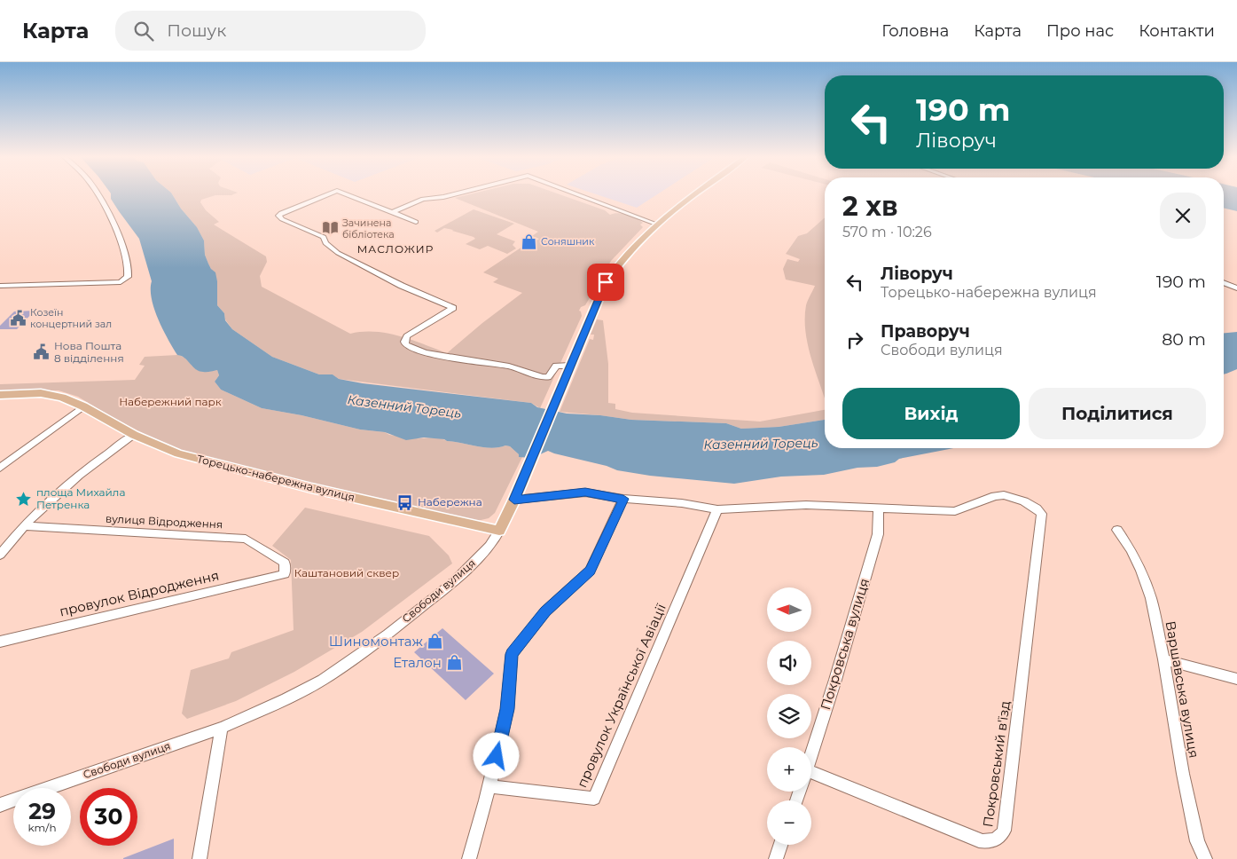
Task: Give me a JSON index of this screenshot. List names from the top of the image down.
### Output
{
  "streets": {
    "main road": ["Торецько-набережна вулиця", "Свободи вулиця"],
    "street": [
      "вулиця Відродження",
      "провулок Відродження",
      "Покровська вулиця",
      "Варшавська вулиця",
      "провулок Української Авіації",
      "Покровський в'їзд"
    ]
  },
  "crossings": [
    ["Торецько-набережна вулиця", "Свободи вулиця"],
    ["вулиця Відродження", "провулок Відродження"],
    ["Покровська вулиця", "Покровський в'їзд"]
  ],
  "districts": ["МАСЛОЖИР"],
  "water": ["Казенний Торець"],
  "parks": ["Набережний парк", "Каштановий сквер"],
  "places": {
    "library": ["Зачинена бібліотека"],
    "shop": ["Соняшник", "Шиномонтаж", "Еталон"],
    "public building": ["Козеїн концертний зал", "Нова Пошта 8 відділення"],
    "place": ["площа Михайла Петренка"],
    "bus stop": ["Набережна"]
  },
  "north": "left",
  "page": {
    "header": "Карта",
    "search": "Пошук",
    "nav": [
      "Головна",
      "Карта",
      "Про нас",
      "Контакти"
    ],
    "turn": ["190 m", "Ліворуч"],
    "heading": ["2 хв", "570 m · 10:26"],
    "list": [
      {
        "name": "Ліворуч",
        "note": "Торецько-набережна вулиця",
        "value": "190 m"
      },
      {
        "name": "Праворуч",
        "note": "Свободи вулиця",
        "value": "80 m"
      }
    ],
    "buttons": ["Вихід", "Поділитися"],
    "map_buttons": ["+", "−"],
    "speed": "29 km/h",
    "limit": "30"
  }
}
